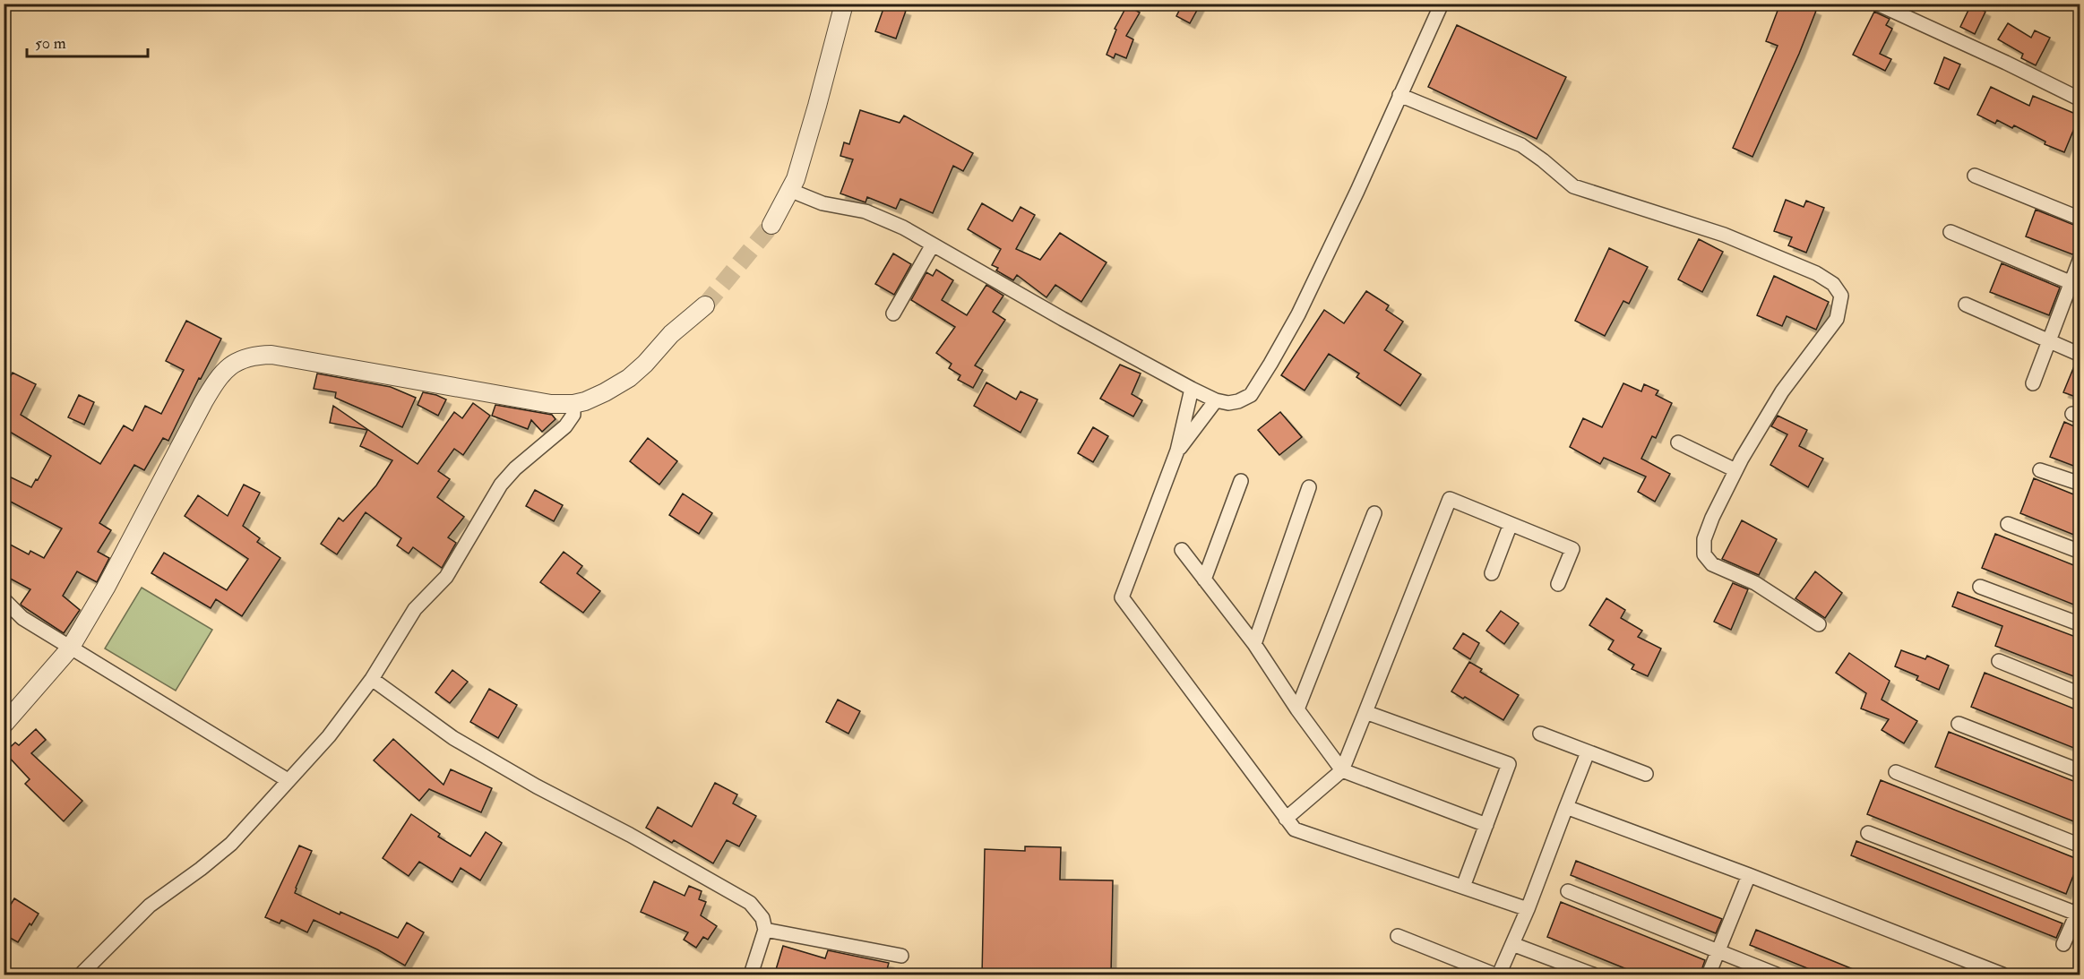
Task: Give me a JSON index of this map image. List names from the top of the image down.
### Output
{
  "scale_bar": "50 m"
}
